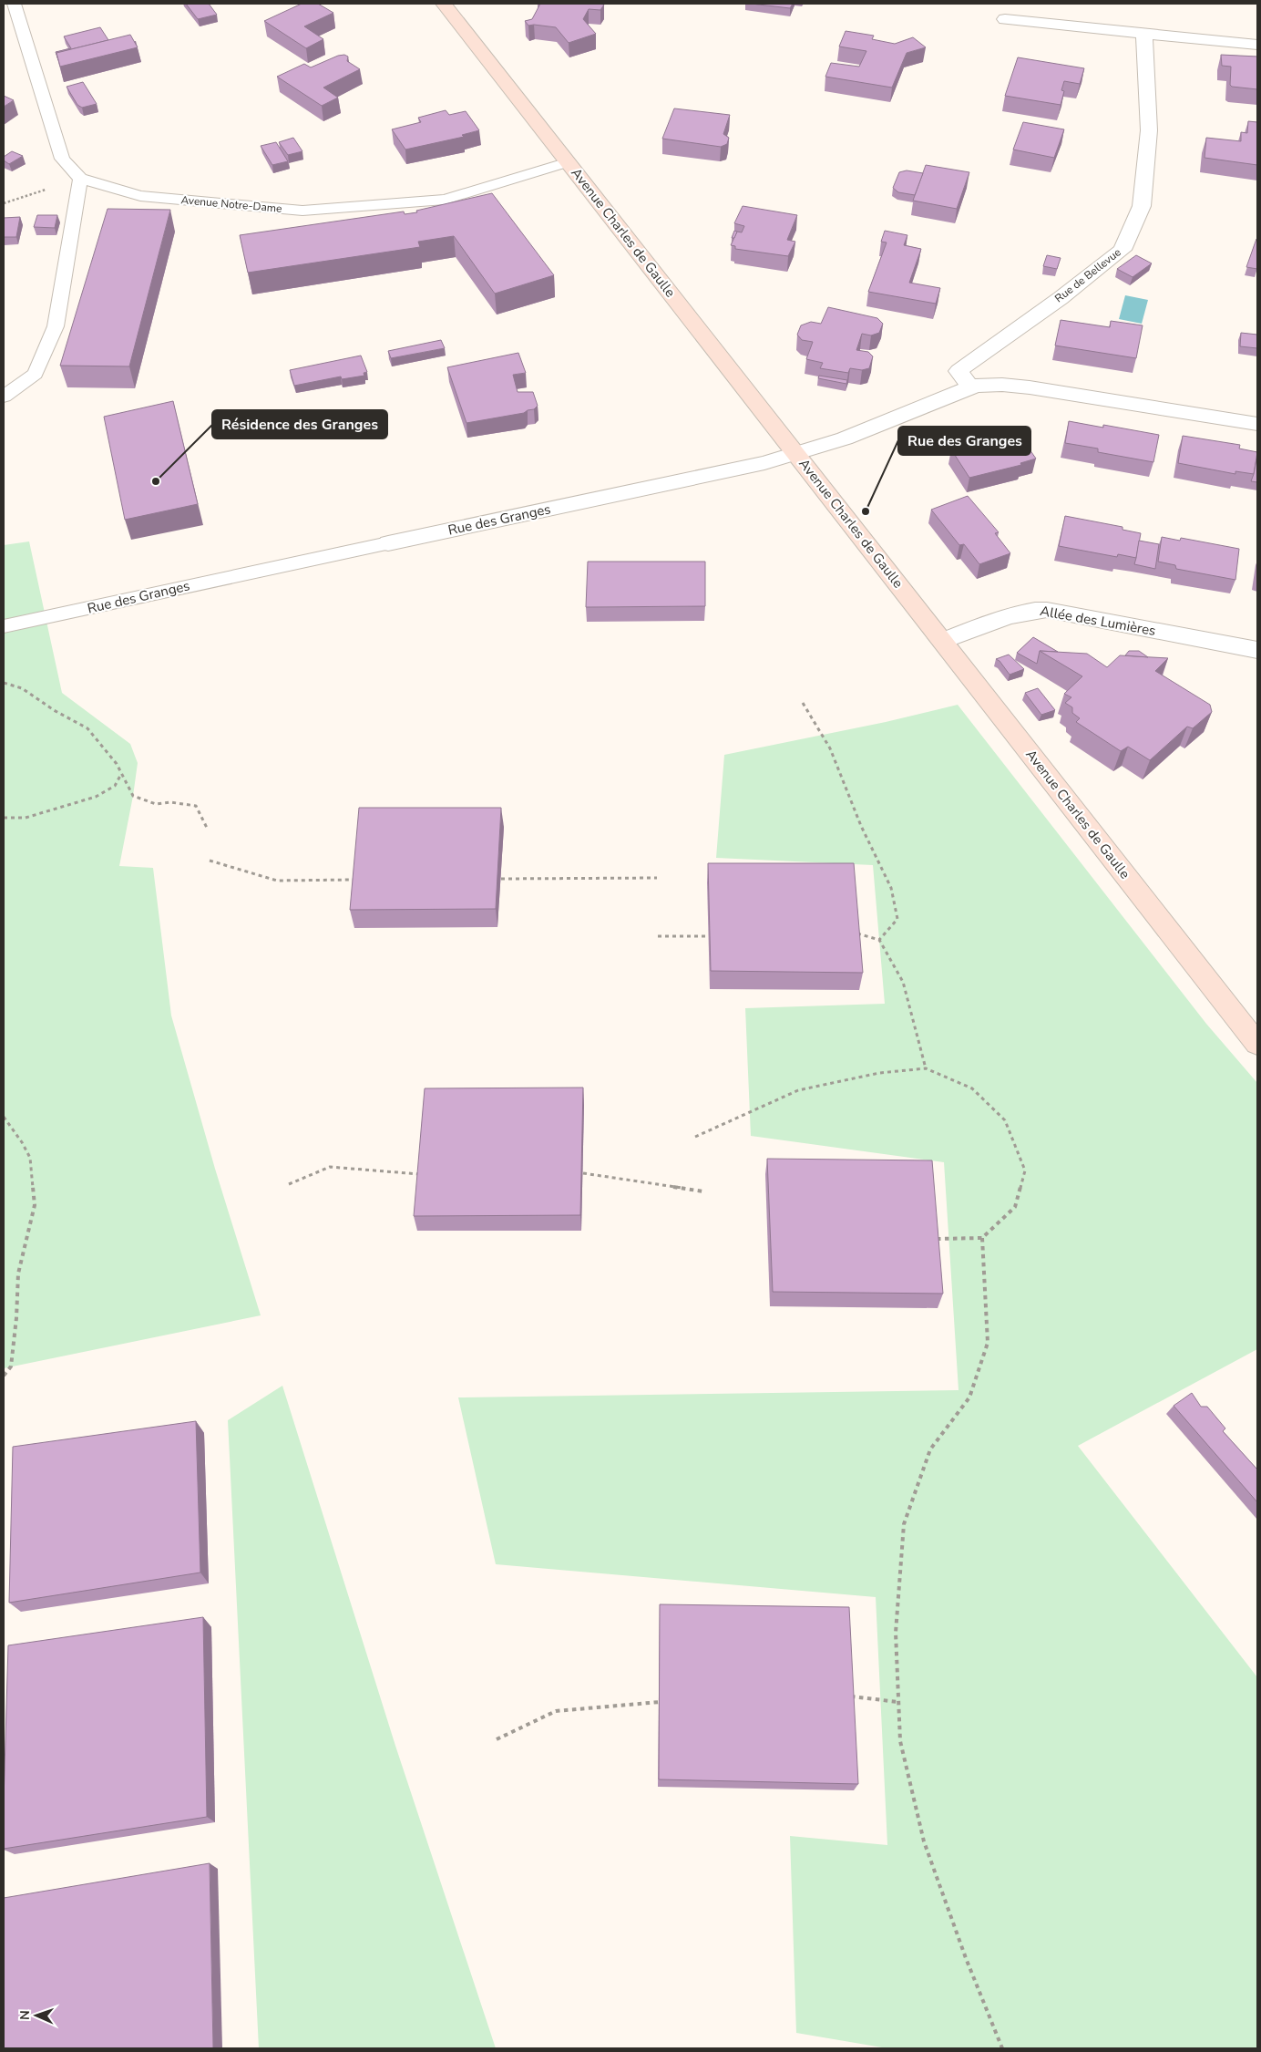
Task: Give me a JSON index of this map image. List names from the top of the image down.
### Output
{
  "streets": {
    "main road": ["Avenue Charles de Gaulle"],
    "street": ["Rue de Bellevue", "Rue des Granges", "Allée des Lumières"],
    "lane": ["Avenue Notre-Dame"]
  },
  "crossings": [
    ["Avenue Notre-Dame", "Avenue Charles de Gaulle"],
    ["Avenue Charles de Gaulle", "Rue des Granges"],
    ["Avenue Charles de Gaulle", "Allée des Lumières"],
    ["Rue de Bellevue", "Rue des Granges"]
  ],
  "places": ["Résidence des Granges", "Rue des Granges"],
  "north": "left"
}
